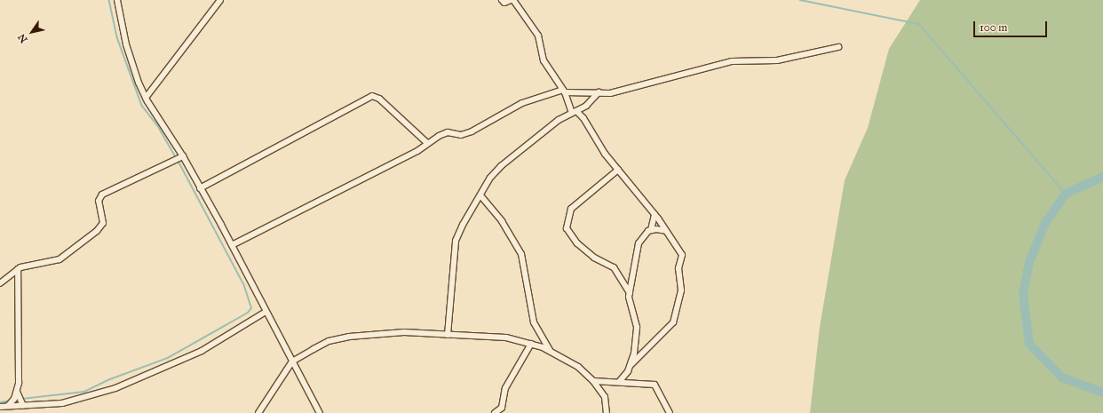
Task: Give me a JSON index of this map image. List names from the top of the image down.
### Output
{
  "scale_bar": "100 m",
  "north": "bottom left"
}
